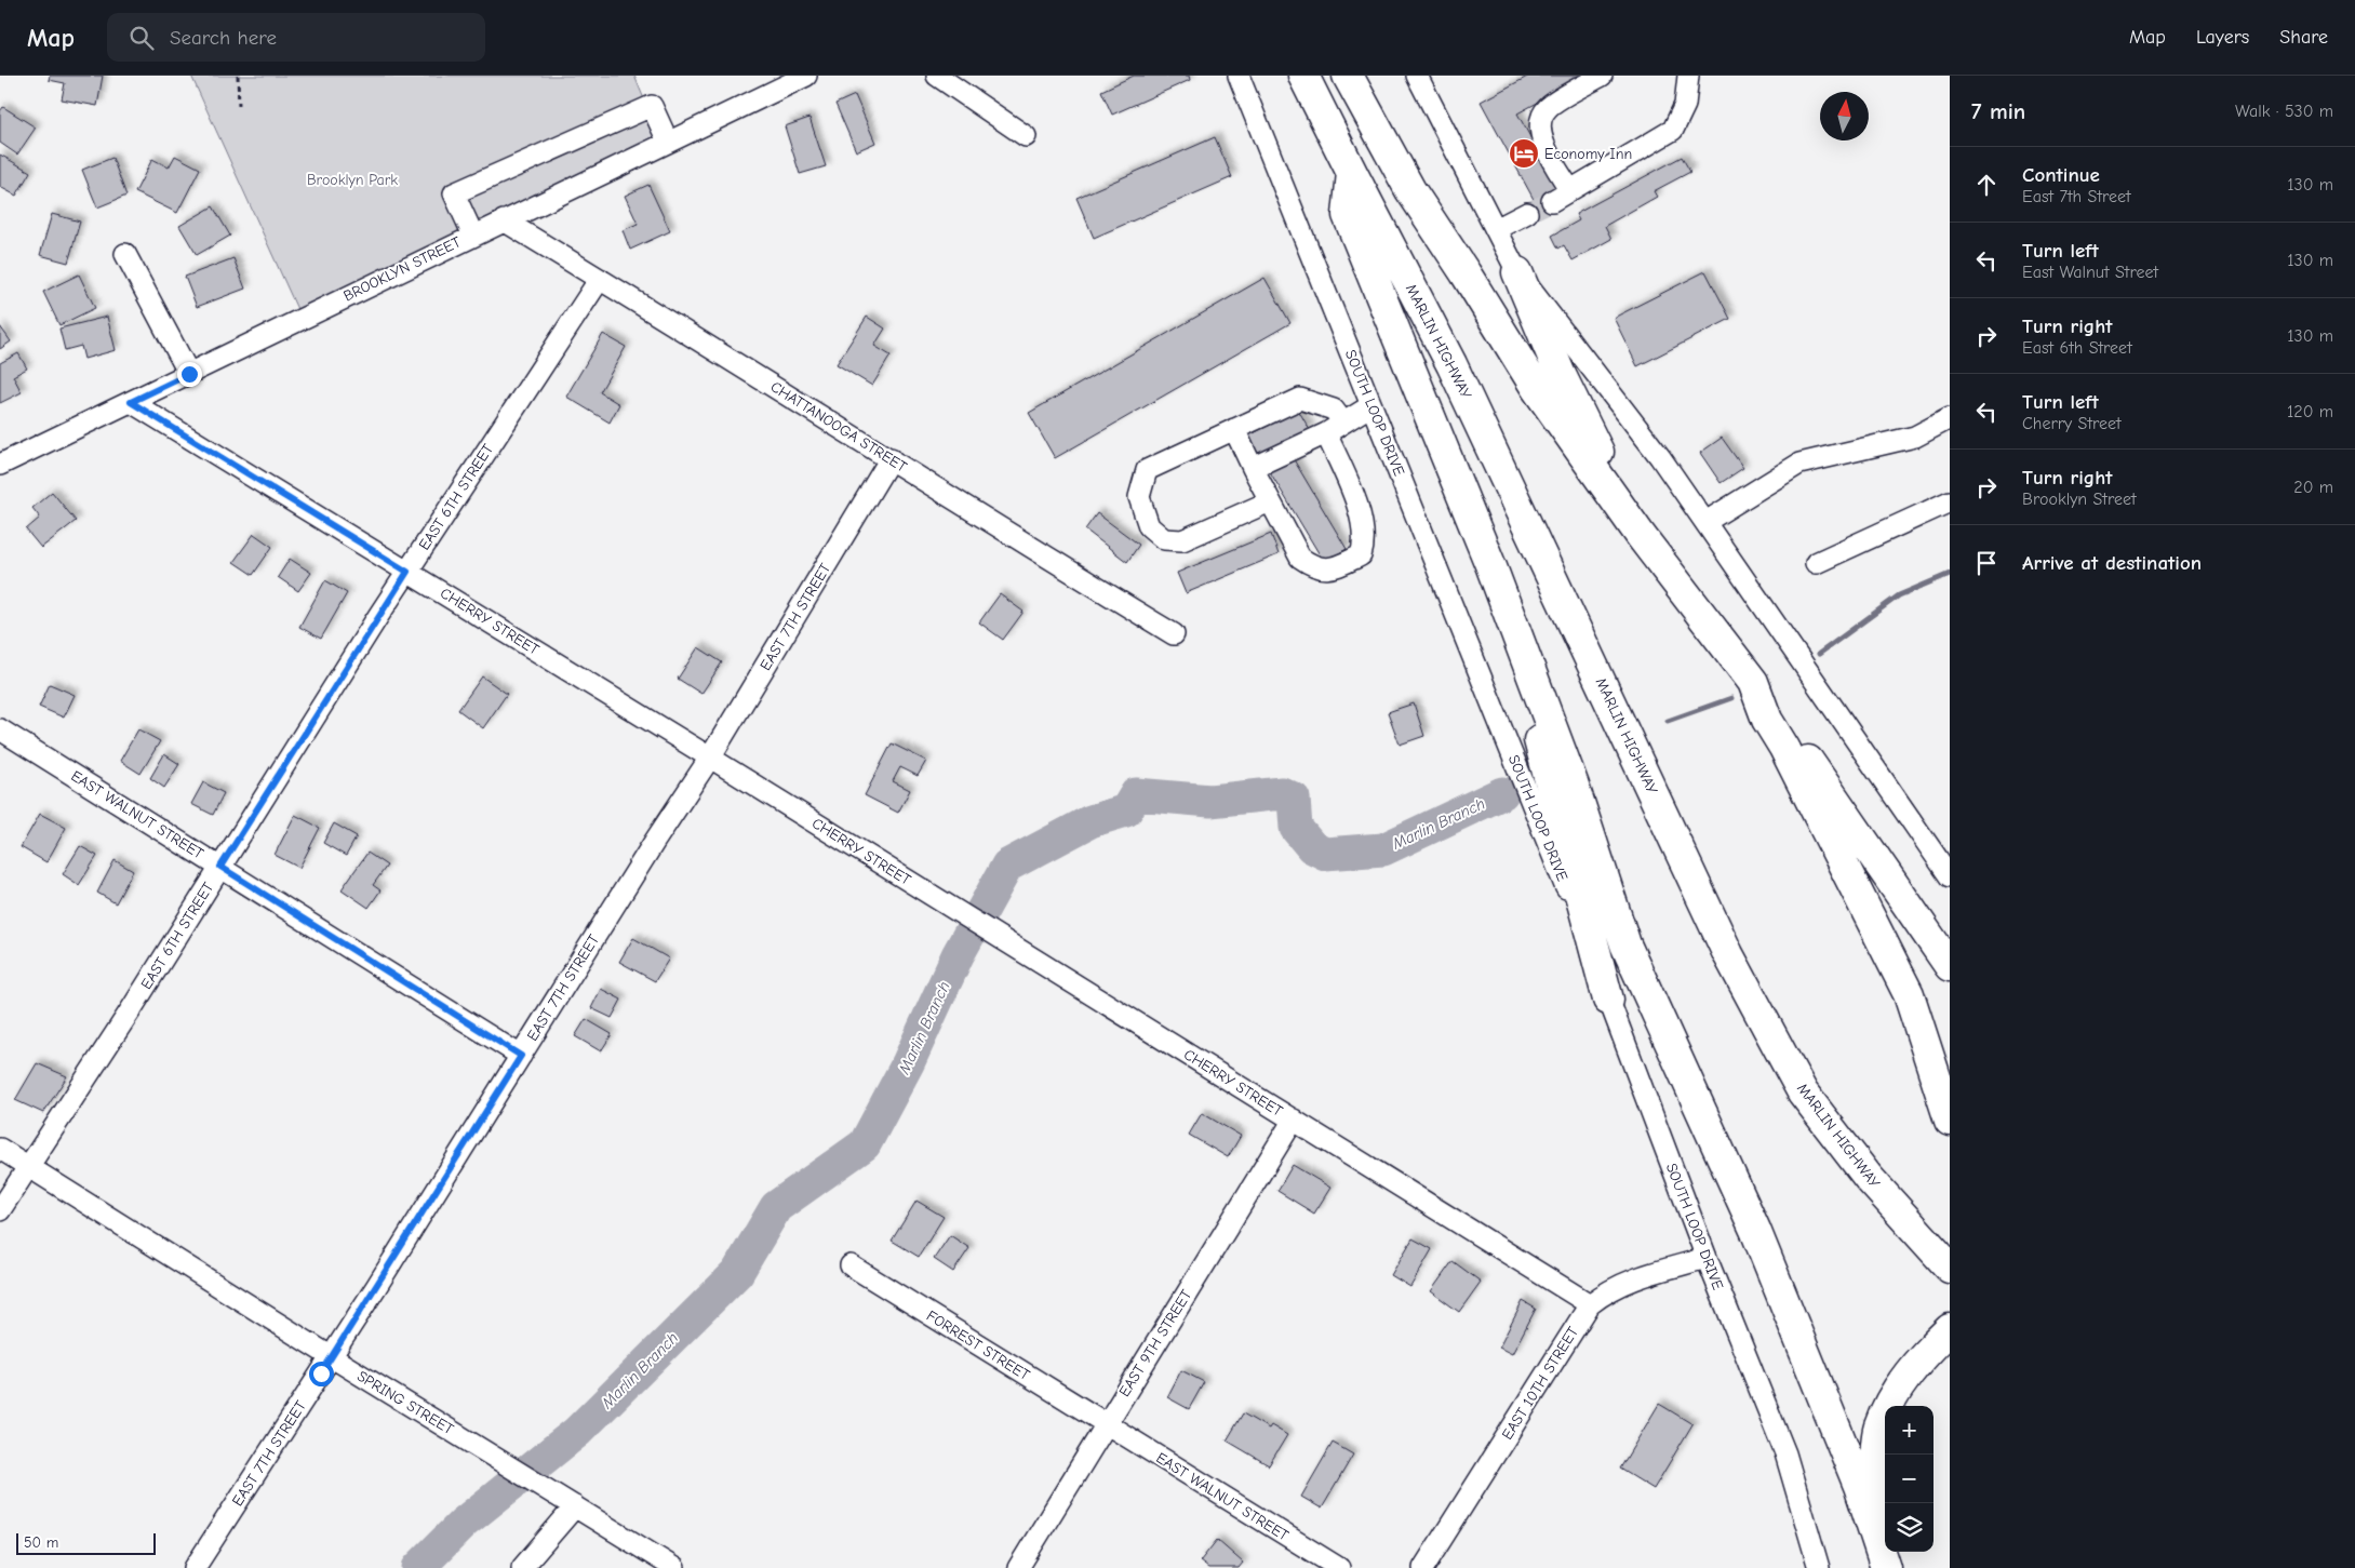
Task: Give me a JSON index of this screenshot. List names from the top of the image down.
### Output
{
  "streets": {
    "highway": ["MARLIN HIGHWAY"],
    "street": [
      "BROOKLYN STREET",
      "SOUTH LOOP DRIVE",
      "CHATTANOOGA STREET",
      "EAST 6TH STREET",
      "EAST 7TH STREET",
      "CHERRY STREET",
      "EAST WALNUT STREET",
      "EAST 9TH STREET",
      "FORREST STREET",
      "EAST 10TH STREET",
      "SPRING STREET"
    ]
  },
  "crossings": [
    ["BROOKLYN STREET", "CHATTANOOGA STREET"],
    ["BROOKLYN STREET", "CHERRY STREET"],
    ["SOUTH LOOP DRIVE", "EAST 10TH STREET"],
    ["CHATTANOOGA STREET", "EAST 6TH STREET"],
    ["CHATTANOOGA STREET", "EAST 7TH STREET"],
    ["EAST 6TH STREET", "CHERRY STREET"],
    ["EAST 6TH STREET", "EAST WALNUT STREET"],
    ["EAST 6TH STREET", "SPRING STREET"],
    ["EAST 7TH STREET", "CHERRY STREET"],
    ["EAST 7TH STREET", "EAST WALNUT STREET"],
    ["EAST 7TH STREET", "SPRING STREET"],
    ["CHERRY STREET", "EAST 9TH STREET"],
    ["CHERRY STREET", "EAST 10TH STREET"],
    ["EAST WALNUT STREET", "EAST 9TH STREET"],
    ["EAST WALNUT STREET", "FORREST STREET"],
    ["EAST 9TH STREET", "FORREST STREET"]
  ],
  "water": ["Marlin Branch"],
  "parks": ["Brooklyn Park"],
  "places": {
    "hotel": ["Economy Inn"]
  },
  "scale_bar": "50 m",
  "north": "top",
  "page": {
    "header": "Map",
    "search": "Search here",
    "nav": ["Map", "Layers", "Share"],
    "heading": ["7 min", "Walk · 530 m"],
    "list": [
      ["Continue", "East 7th Street", "130 m"],
      ["Turn left", "East Walnut Street", "130 m"],
      ["Turn right", "East 6th Street", "130 m"],
      ["Turn left", "Cherry Street", "120 m"],
      ["Turn right", "Brooklyn Street", "20 m"],
      "Arrive at destination"
    ],
    "map_buttons": ["+", "−"],
    "scale": "50 m"
  }
}
